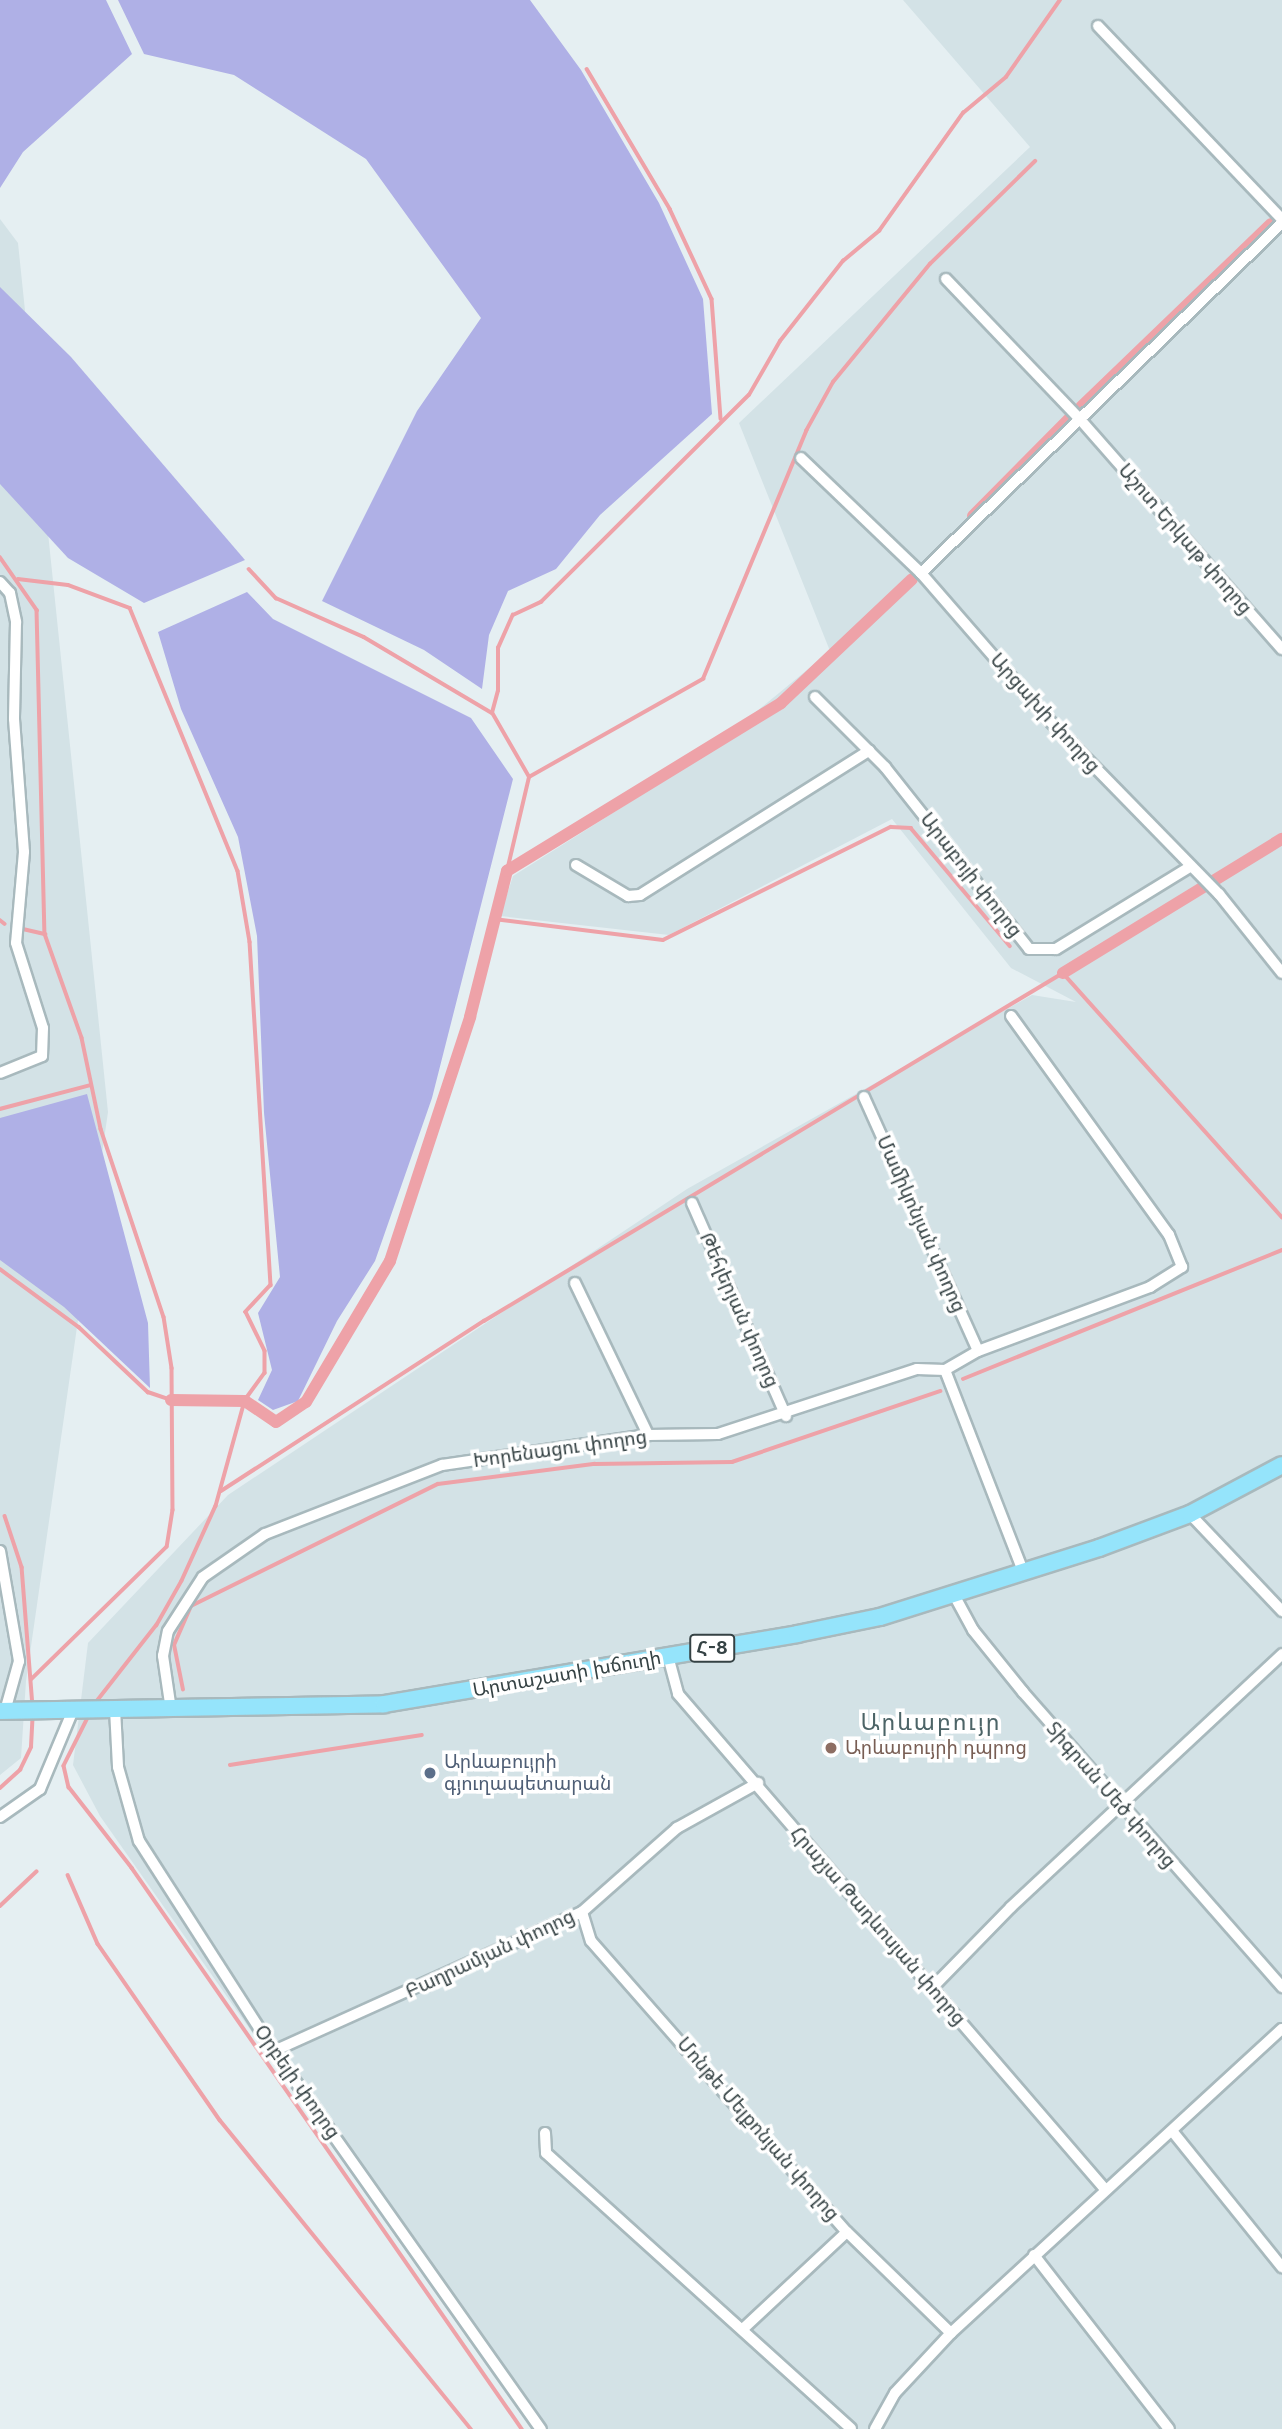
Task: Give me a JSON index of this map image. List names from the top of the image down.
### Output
{
  "streets": {
    "main road": ["Հ-8", "Արտաշատի խճուղի"],
    "street": [
      "Աշոտ Երկաթ փողոց",
      "Արցախի փողոց",
      "Արաբոյի փողոց",
      "Մամիկոնյան փողոց",
      "Թեհլերյան փողոց",
      "Խորենացու փողոց",
      "Տիգրան Մեծ փողոց",
      "Հրաչյա Թադևոսյան փողոց",
      "Բաղրամյան փողոց",
      "Օրբելի փողոց",
      "Մոնթե Մելքոնյան փողոց"
    ]
  },
  "crossings": [
    ["Արցախի փողոց", "Արաբոյի փողոց"],
    ["Մամիկոնյան փողոց", "Խորենացու փողոց"],
    ["Թեհլերյան փողոց", "Խորենացու փողոց"],
    ["Խորենացու փողոց", "Արտաշատի խճուղի"],
    ["Հ-8", "Արտաշատի խճուղի"],
    ["Հ-8", "Օրբելի փողոց"],
    ["Արտաշատի խճուղի", "Տիգրան Մեծ փողոց"],
    ["Արտաշատի խճուղի", "Հրաչյա Թադևոսյան փողոց"],
    ["Արտաշատի խճուղի", "Օրբելի փողոց"],
    ["Հրաչյա Թադևոսյան փողոց", "Բաղրամյան փողոց"],
    ["Բաղրամյան փողոց", "Օրբելի փողոց"],
    ["Բաղրամյան փողոց", "Մոնթե Մելքոնյան փողոց"]
  ],
  "districts": ["Արևաբույր"],
  "places": ["Արևաբույրի դպրոց", "Արևաբույրի գյուղապետարան"]
}
